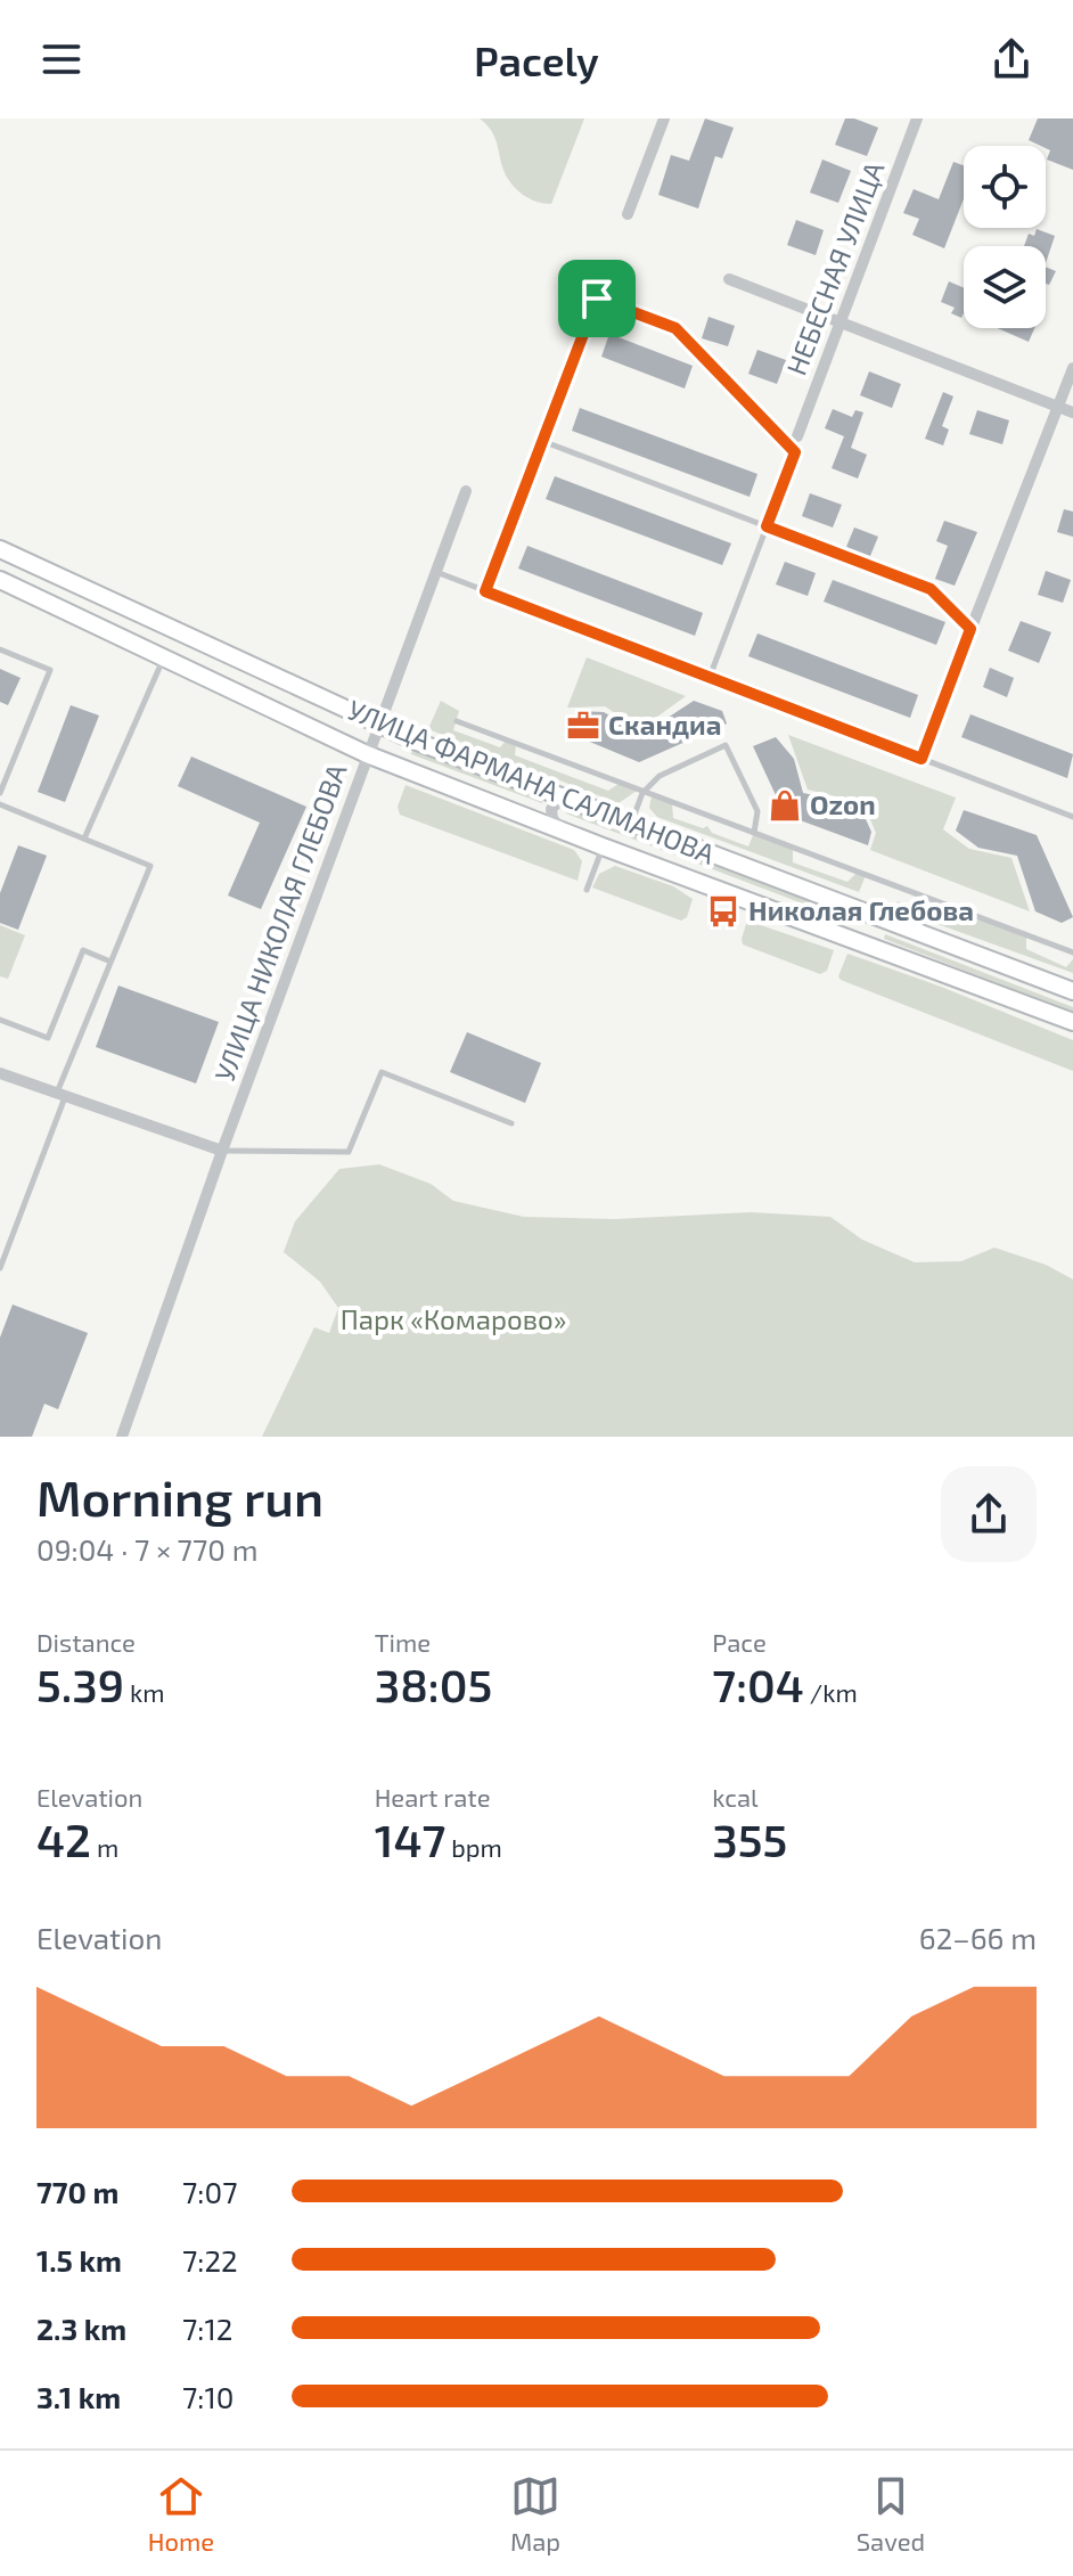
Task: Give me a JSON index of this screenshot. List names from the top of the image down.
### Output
{
  "streets": {
    "street": ["НЕБЕСНАЯ УЛИЦА", "УЛИЦА ФАРМАНА САЛМАНОВА", "УЛИЦА НИКОЛАЯ ГЛЕБОВА"]
  },
  "crossings": [
    ["УЛИЦА ФАРМАНА САЛМАНОВА", "УЛИЦА НИКОЛАЯ ГЛЕБОВА"]
  ],
  "parks": ["Парк «Комарово»"],
  "places": {
    "office": ["Скандиа"],
    "shop": ["Ozon"],
    "bus stop": ["Николая Глебова"]
  },
  "page": {
    "header": "Pacely",
    "heading": ["Morning run", "09:04 · 7 × 770 m"],
    "stats": [
      ["Distance", "5.39 km"],
      ["Time", "38:05"],
      ["Pace", "7:04 /km"],
      ["Elevation", "42 m"],
      ["Heart rate", "147 bpm"],
      ["kcal", "355"]
    ],
    "chart": ["Elevation", "62–66 m"],
    "list": [
      {
        "name": "770 m",
        "note": "7:07"
      },
      {
        "name": "1.5 km",
        "note": "7:22"
      },
      {
        "name": "2.3 km",
        "note": "7:12"
      },
      {
        "name": "3.1 km",
        "note": "7:10"
      }
    ],
    "tabs": ["Home", "Map", "Saved"]
  }
}
